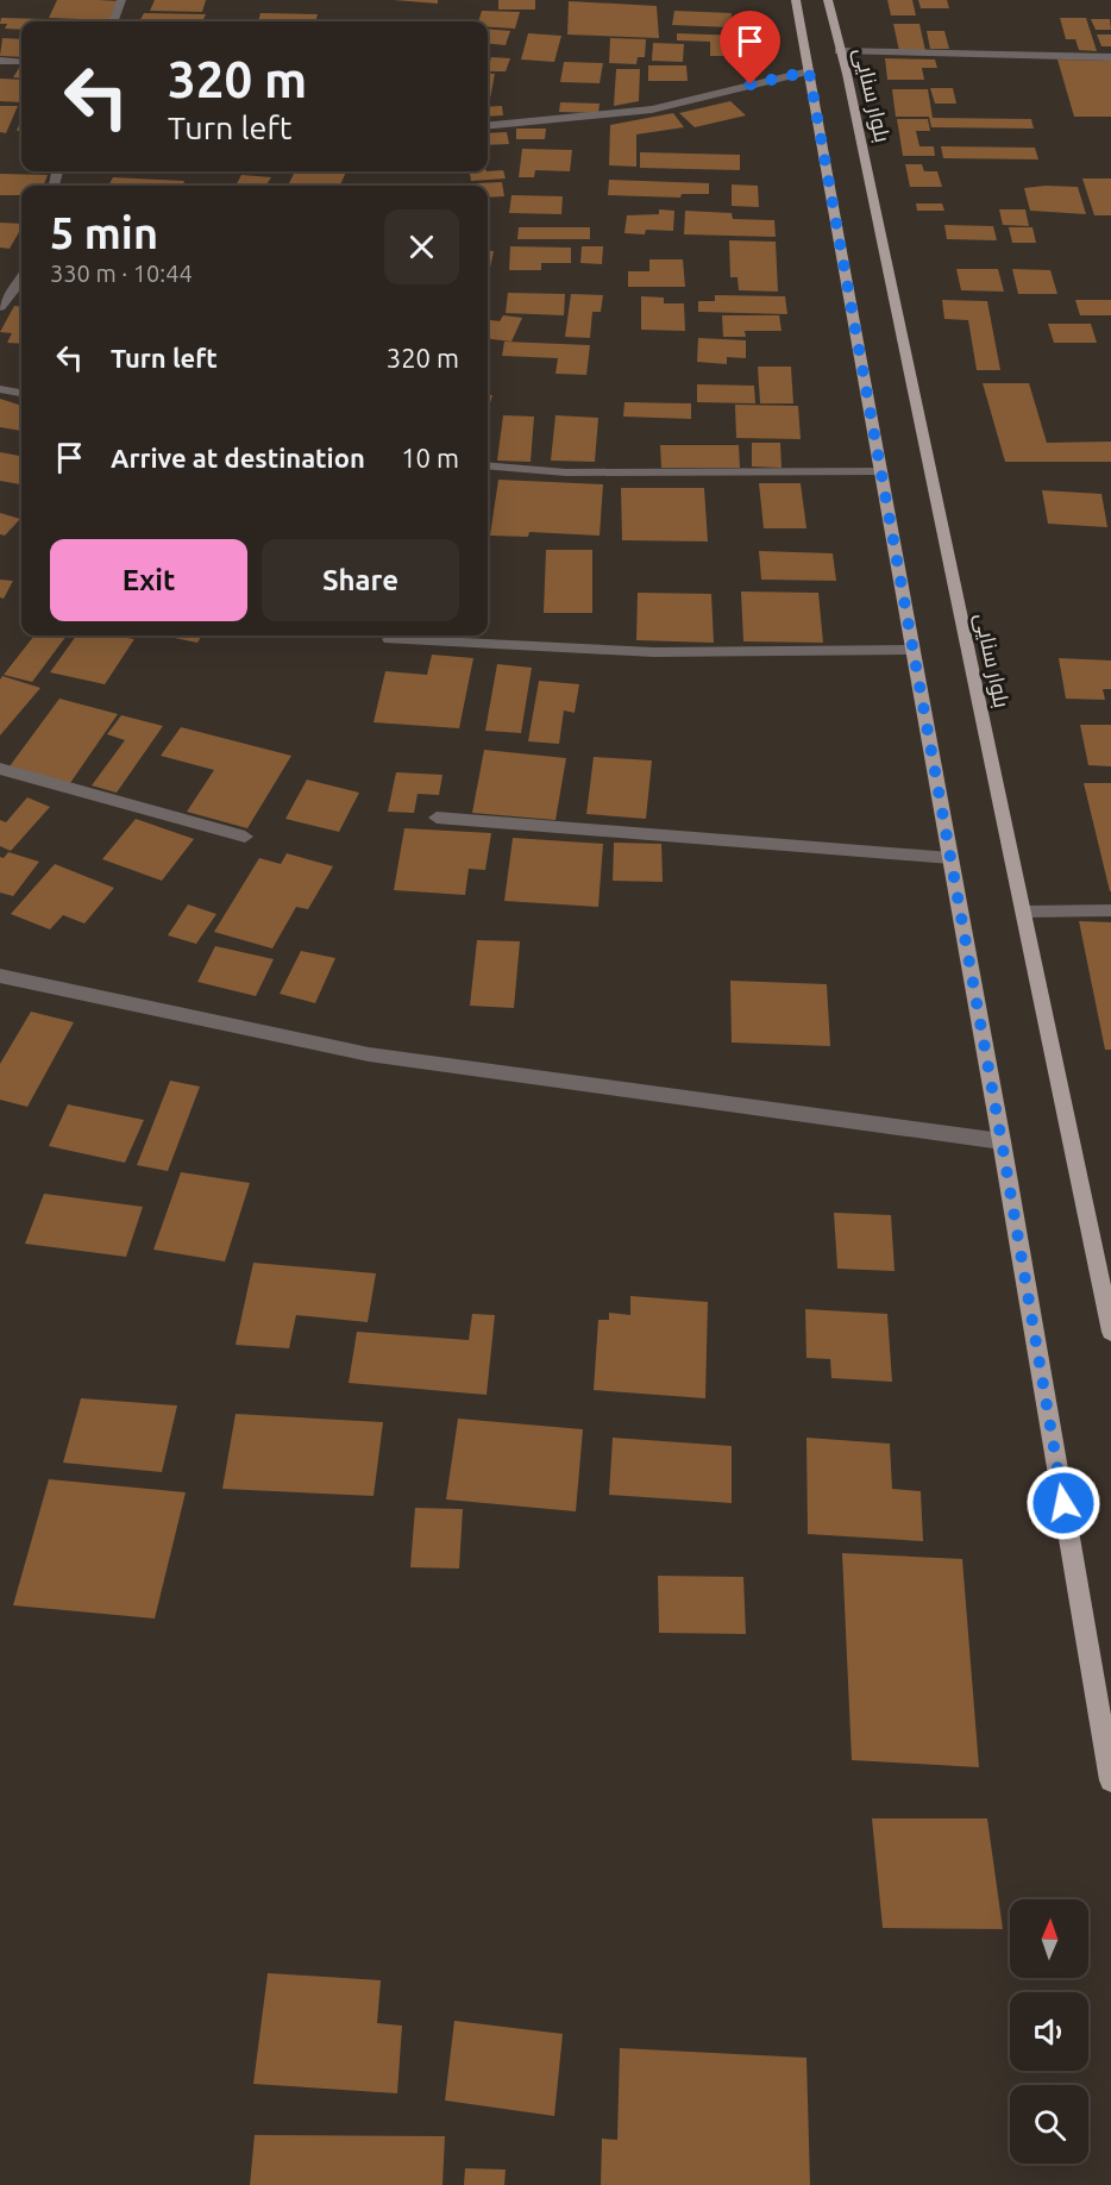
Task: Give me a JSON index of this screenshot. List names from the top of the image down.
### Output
{
  "streets": {
    "main road": ["بلوار سنایی"]
  },
  "north": "top",
  "page": {
    "turn": ["320 m", "Turn left"],
    "heading": ["5 min", "330 m · 10:44"],
    "list": [
      {
        "name": "Turn left",
        "value": "320 m"
      },
      {
        "name": "Arrive at destination",
        "value": "10 m"
      }
    ],
    "buttons": ["Exit", "Share"]
  }
}
